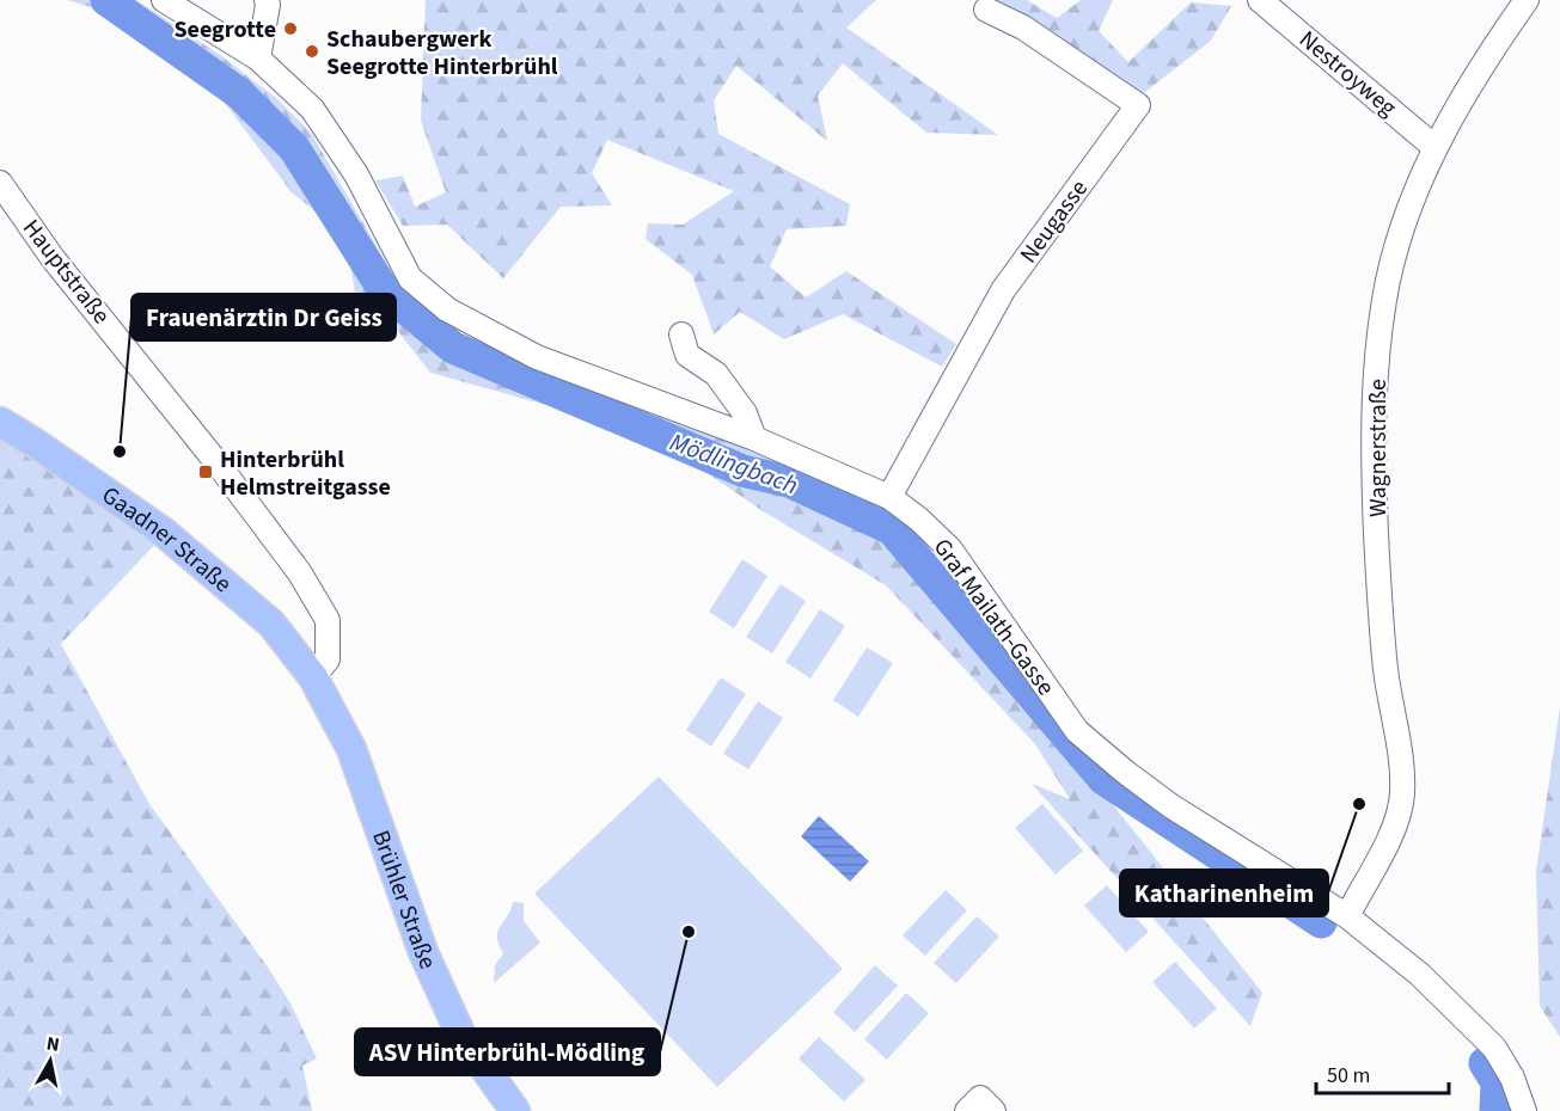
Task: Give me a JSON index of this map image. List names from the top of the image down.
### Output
{
  "streets": {
    "main road": ["Gaadner Straße", "Brühler Straße"],
    "street": [
      "Nestroyweg",
      "Neugasse",
      "Hauptstraße",
      "Wagnerstraße",
      "Graf Mailath-Gasse"
    ]
  },
  "crossings": [
    ["Nestroyweg", "Wagnerstraße"],
    ["Neugasse", "Graf Mailath-Gasse"],
    ["Hauptstraße", "Gaadner Straße"],
    ["Hauptstraße", "Brühler Straße"],
    ["Wagnerstraße", "Graf Mailath-Gasse"],
    ["Gaadner Straße", "Brühler Straße"]
  ],
  "water": ["Mödlingbach"],
  "places": {
    "other": [
      "Seegrotte",
      "Schaubergwerk Seegrotte Hinterbrühl",
      "Frauenärztin Dr Geiss",
      "Katharinenheim",
      "ASV Hinterbrühl-Mödling"
    ],
    "transit": ["Hinterbrühl Helmstreitgasse"]
  },
  "scale_bar": "50 m",
  "north": "top"
}
